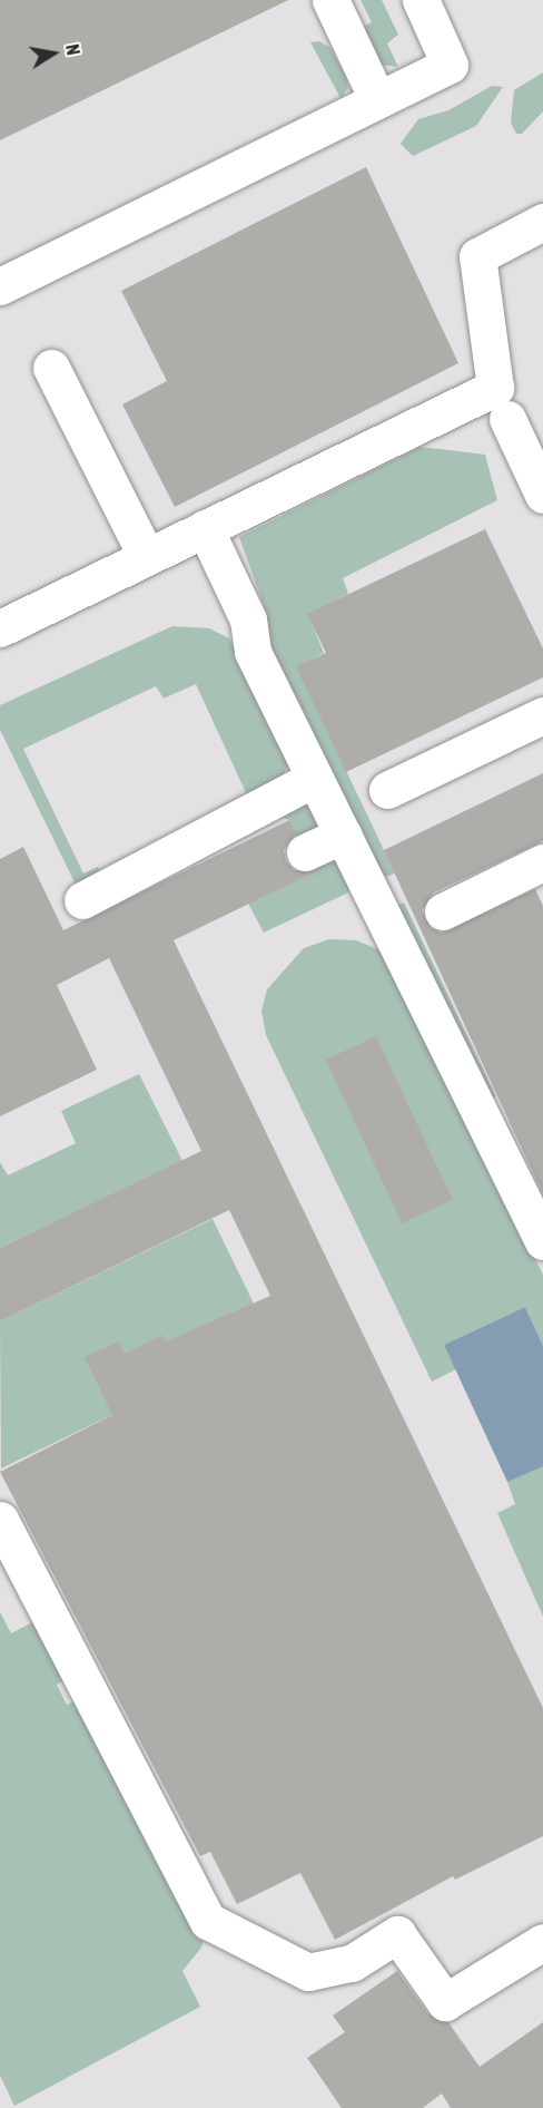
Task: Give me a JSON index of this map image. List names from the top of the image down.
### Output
{
  "north": "right"
}
